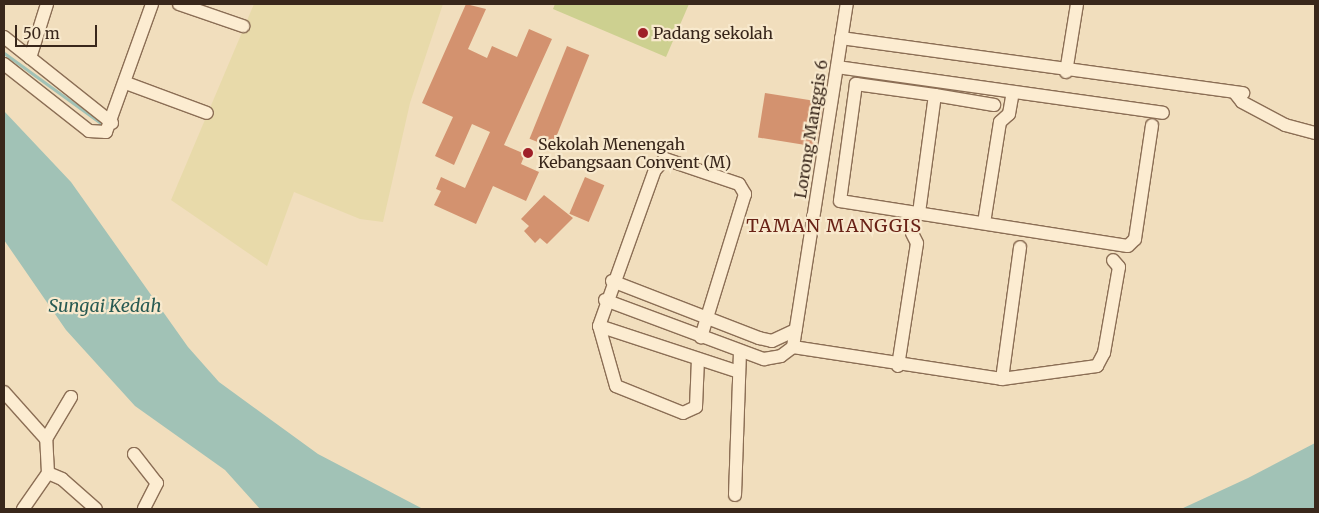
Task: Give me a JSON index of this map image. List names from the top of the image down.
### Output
{
  "streets": {
    "street": ["Lorong Manggis 6"]
  },
  "districts": ["TAMAN MANGGIS"],
  "water": ["Sungai Kedah"],
  "places": ["Padang sekolah", "Sekolah Menengah Kebangsaan Convent (M)"],
  "scale_bar": "50 m"
}
